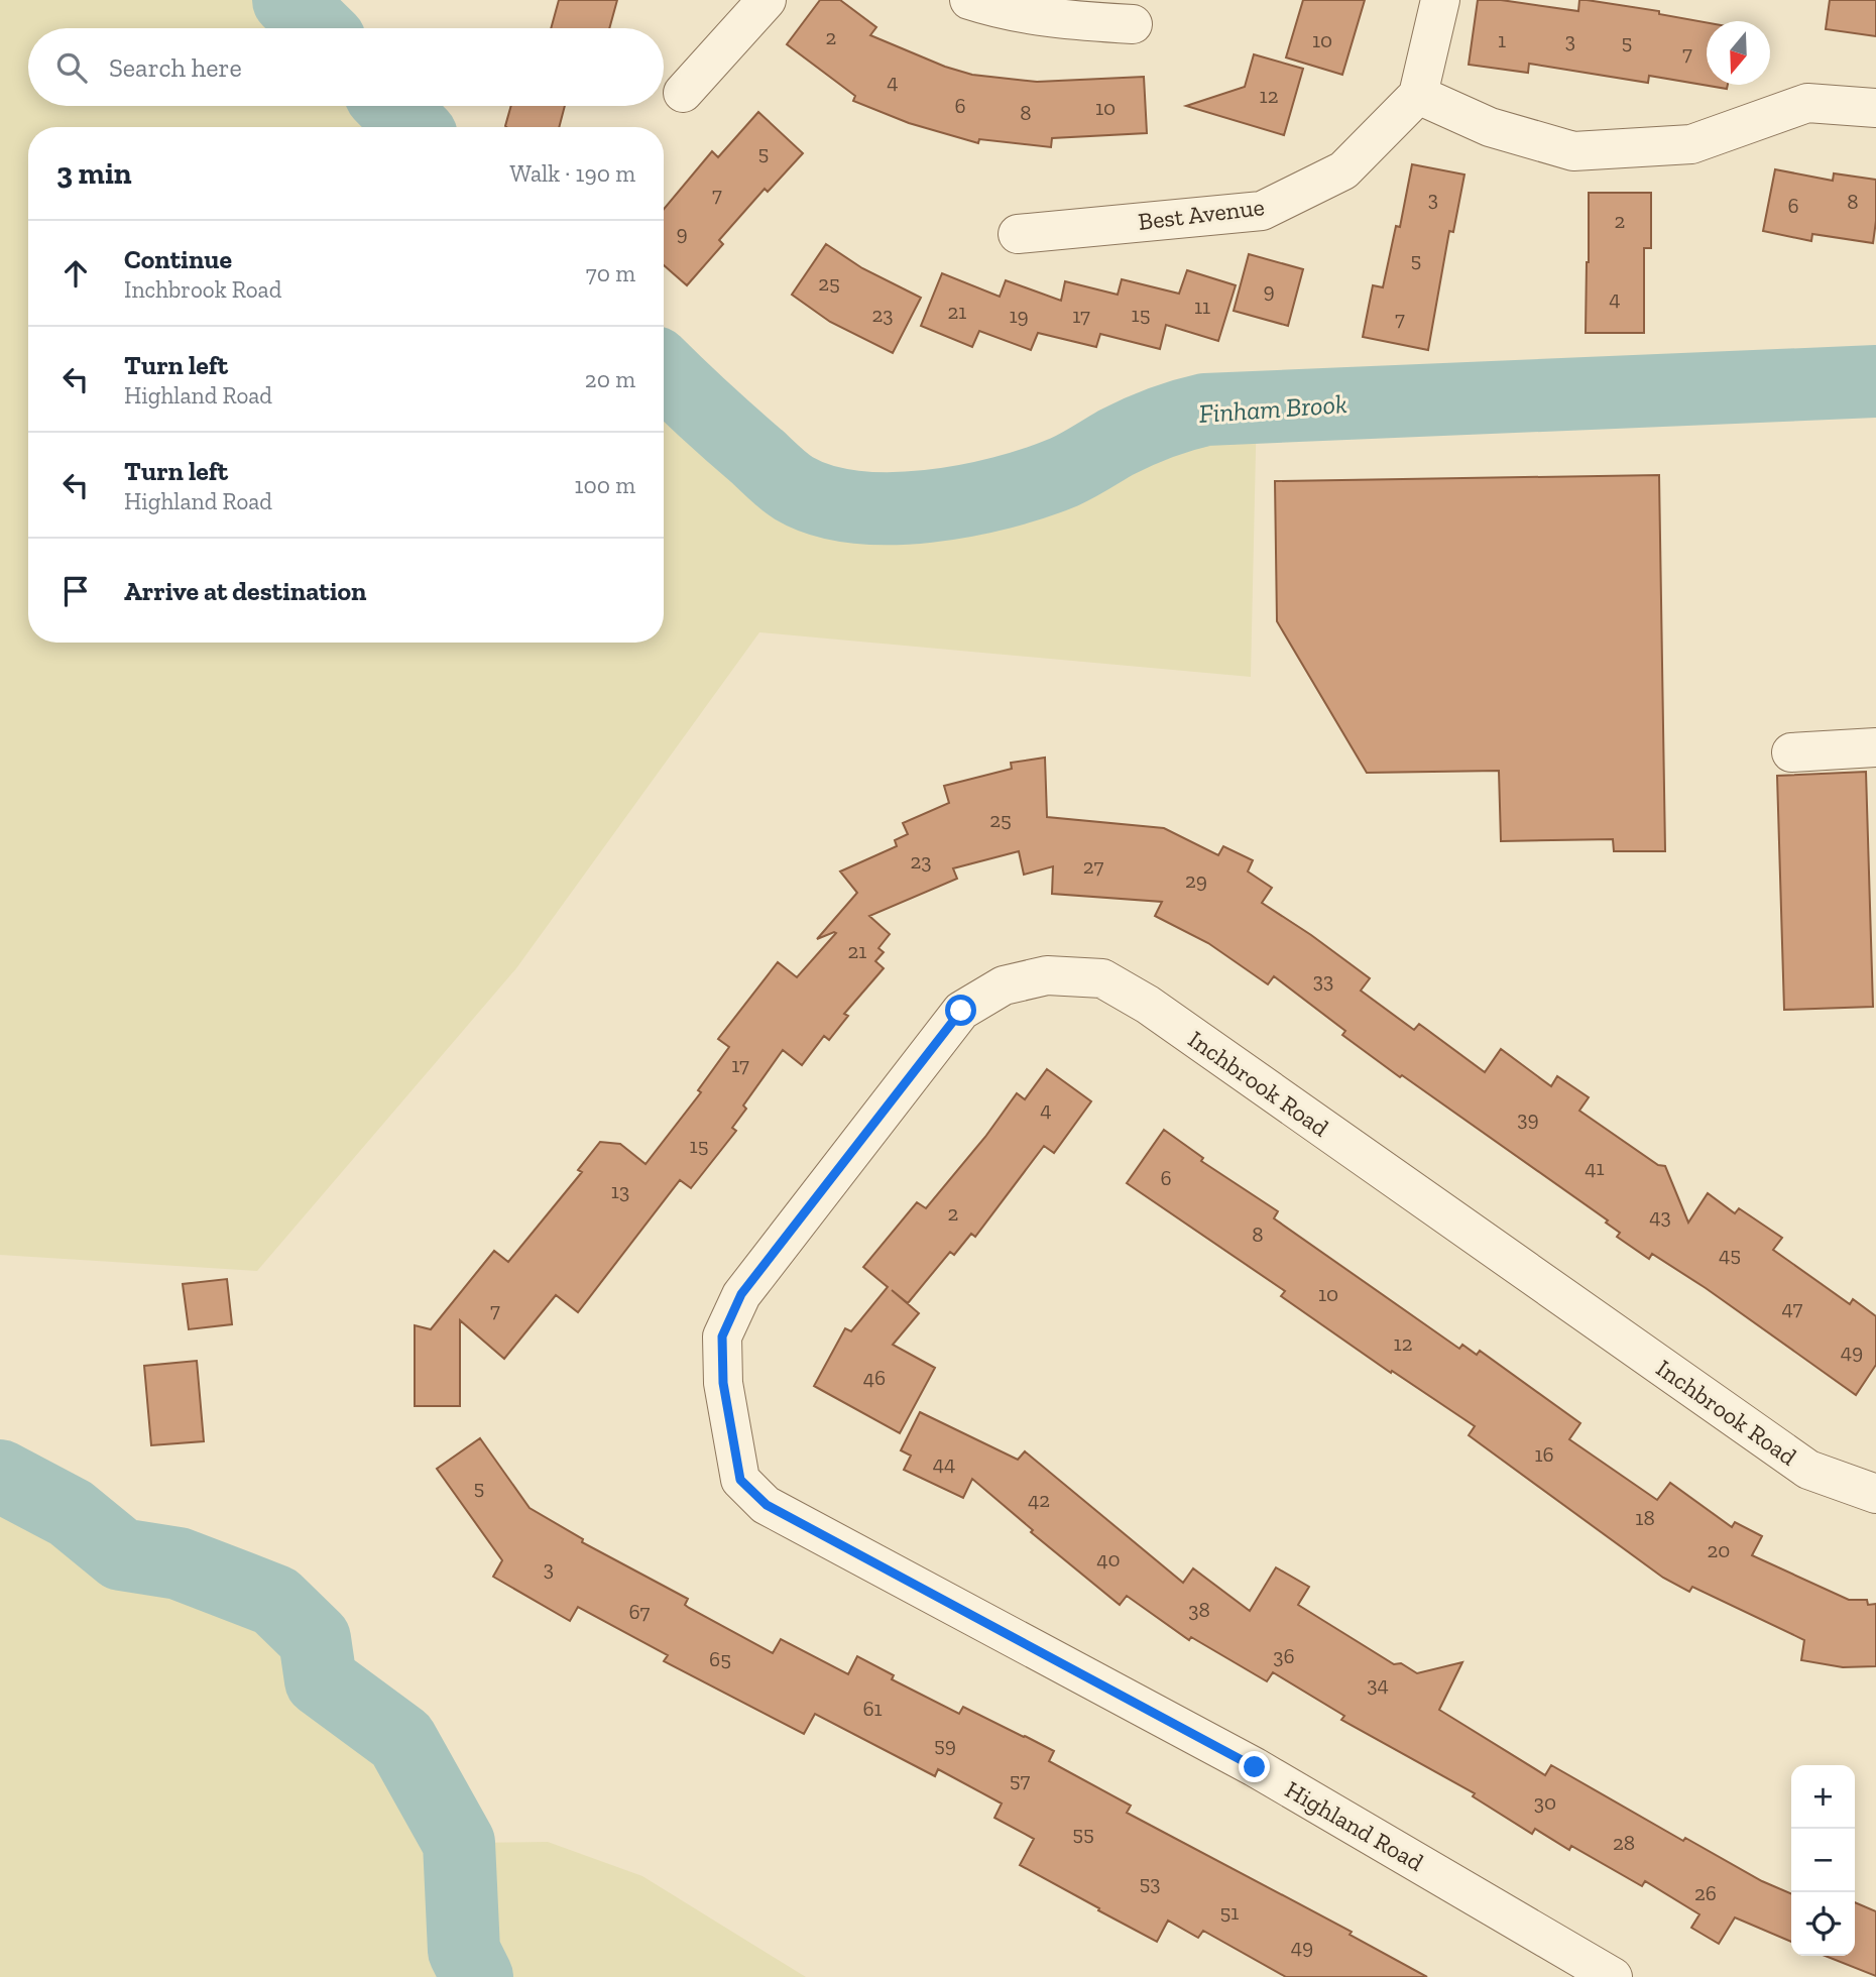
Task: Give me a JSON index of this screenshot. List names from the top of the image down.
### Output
{
  "streets": {
    "street": ["Best Avenue", "Inchbrook Road", "Highland Road"]
  },
  "crossings": [
    ["Inchbrook Road", "Highland Road"]
  ],
  "water": ["Finham Brook"],
  "house_numbers": [
    "2",
    "10",
    "1",
    "3",
    "5",
    "7",
    "4",
    "12",
    "6",
    "10",
    "8",
    "5",
    "7",
    "3",
    "8",
    "6",
    "2",
    "9",
    "5",
    "25",
    "9",
    "4",
    "11",
    "21",
    "23",
    "15",
    "19",
    "17",
    "7",
    "25",
    "23",
    "27",
    "29",
    "21",
    "33",
    "17",
    "4",
    "39",
    "15",
    "41",
    "6",
    "13",
    "2",
    "43",
    "8",
    "45",
    "10",
    "47",
    "7",
    "12",
    "49",
    "46",
    "16",
    "44",
    "5",
    "42",
    "18",
    "20",
    "40",
    "3",
    "38",
    "67",
    "36",
    "65",
    "34",
    "61",
    "59",
    "57",
    "30",
    "55",
    "28",
    "53",
    "26",
    "51",
    "49"
  ],
  "north": "bottom",
  "page": {
    "search": "Search here",
    "heading": ["3 min", "Walk · 190 m"],
    "list": [
      ["Continue", "Inchbrook Road", "70 m"],
      ["Turn left", "Highland Road", "20 m"],
      ["Turn left", "Highland Road", "100 m"],
      "Arrive at destination"
    ],
    "map_buttons": ["+", "−"]
  }
}
